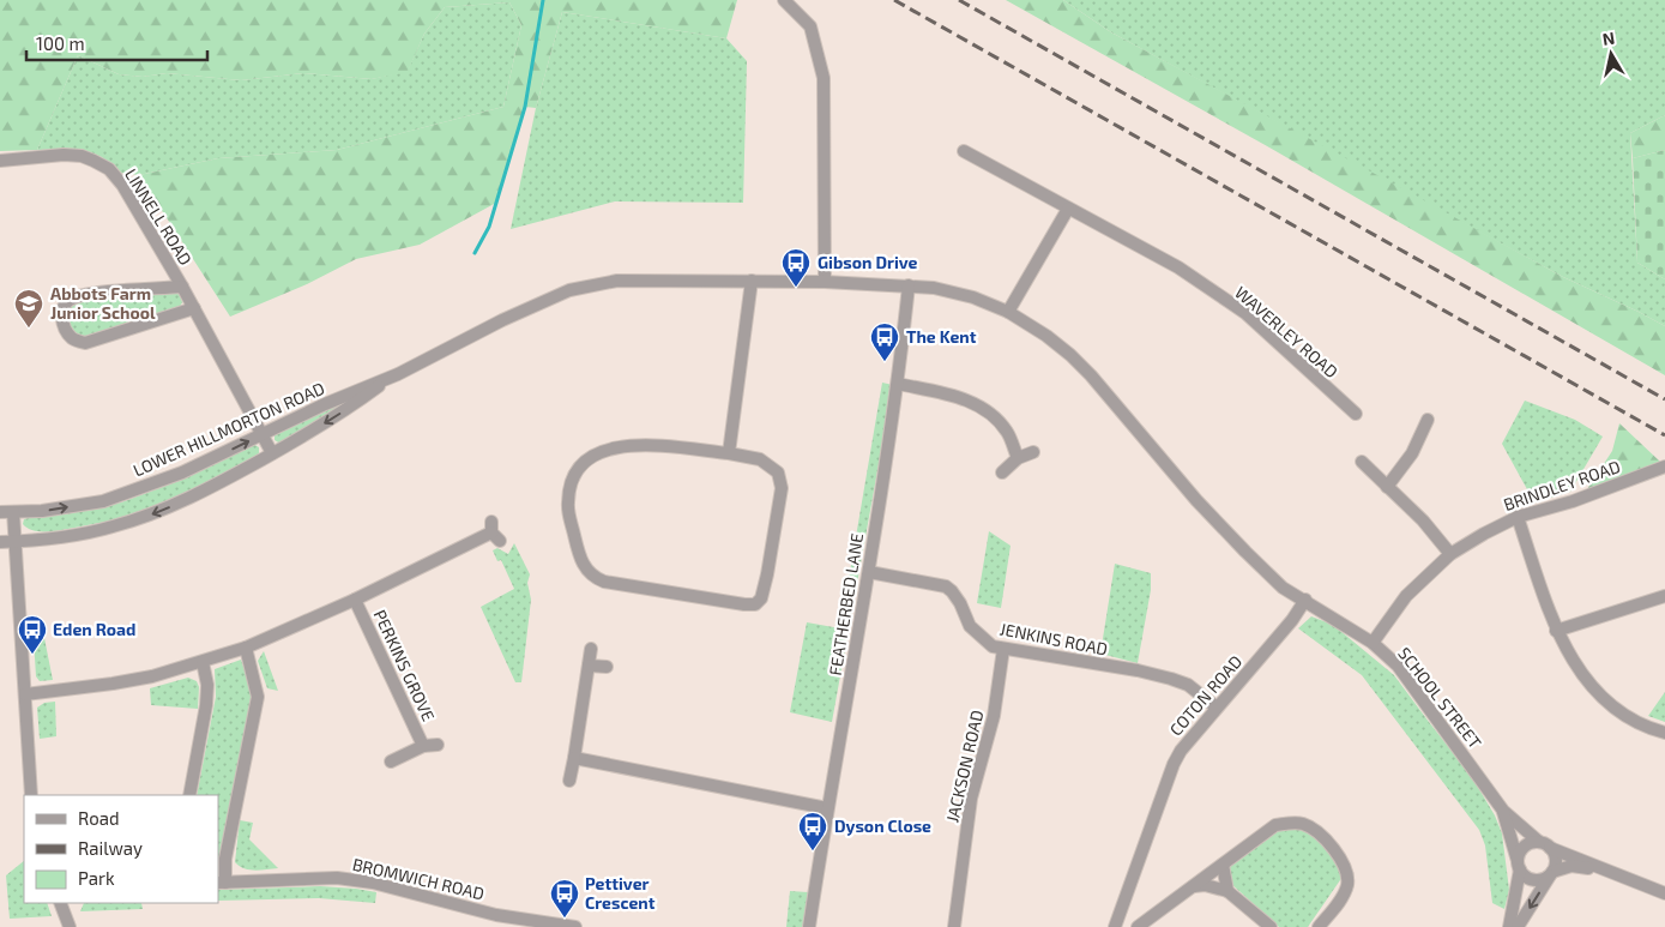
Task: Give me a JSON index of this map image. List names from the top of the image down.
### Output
{
  "streets": {
    "street": [
      "LINNELL ROAD",
      "WAVERLEY ROAD",
      "LOWER HILLMORTON ROAD",
      "BRINDLEY ROAD",
      "FEATHERBED LANE",
      "JENKINS ROAD",
      "PERKINS GROVE",
      "COTON ROAD",
      "SCHOOL STREET",
      "JACKSON ROAD",
      "BROMWICH ROAD"
    ]
  },
  "crossings": [
    ["LINNELL ROAD", "LOWER HILLMORTON ROAD"],
    ["BRINDLEY ROAD", "SCHOOL STREET"],
    ["FEATHERBED LANE", "JENKINS ROAD"],
    ["JENKINS ROAD", "COTON ROAD"],
    ["JENKINS ROAD", "JACKSON ROAD"],
    ["COTON ROAD", "SCHOOL STREET"]
  ],
  "places": {
    "bus stop": [
      "Gibson Drive",
      "The Kent",
      "Eden Road",
      "Dyson Close",
      "Pettiver Crescent"
    ],
    "school or university": ["Abbots Farm Junior School"]
  },
  "legend": ["Road", "Railway", "Park"],
  "scale_bar": "100 m",
  "north": "top"
}
